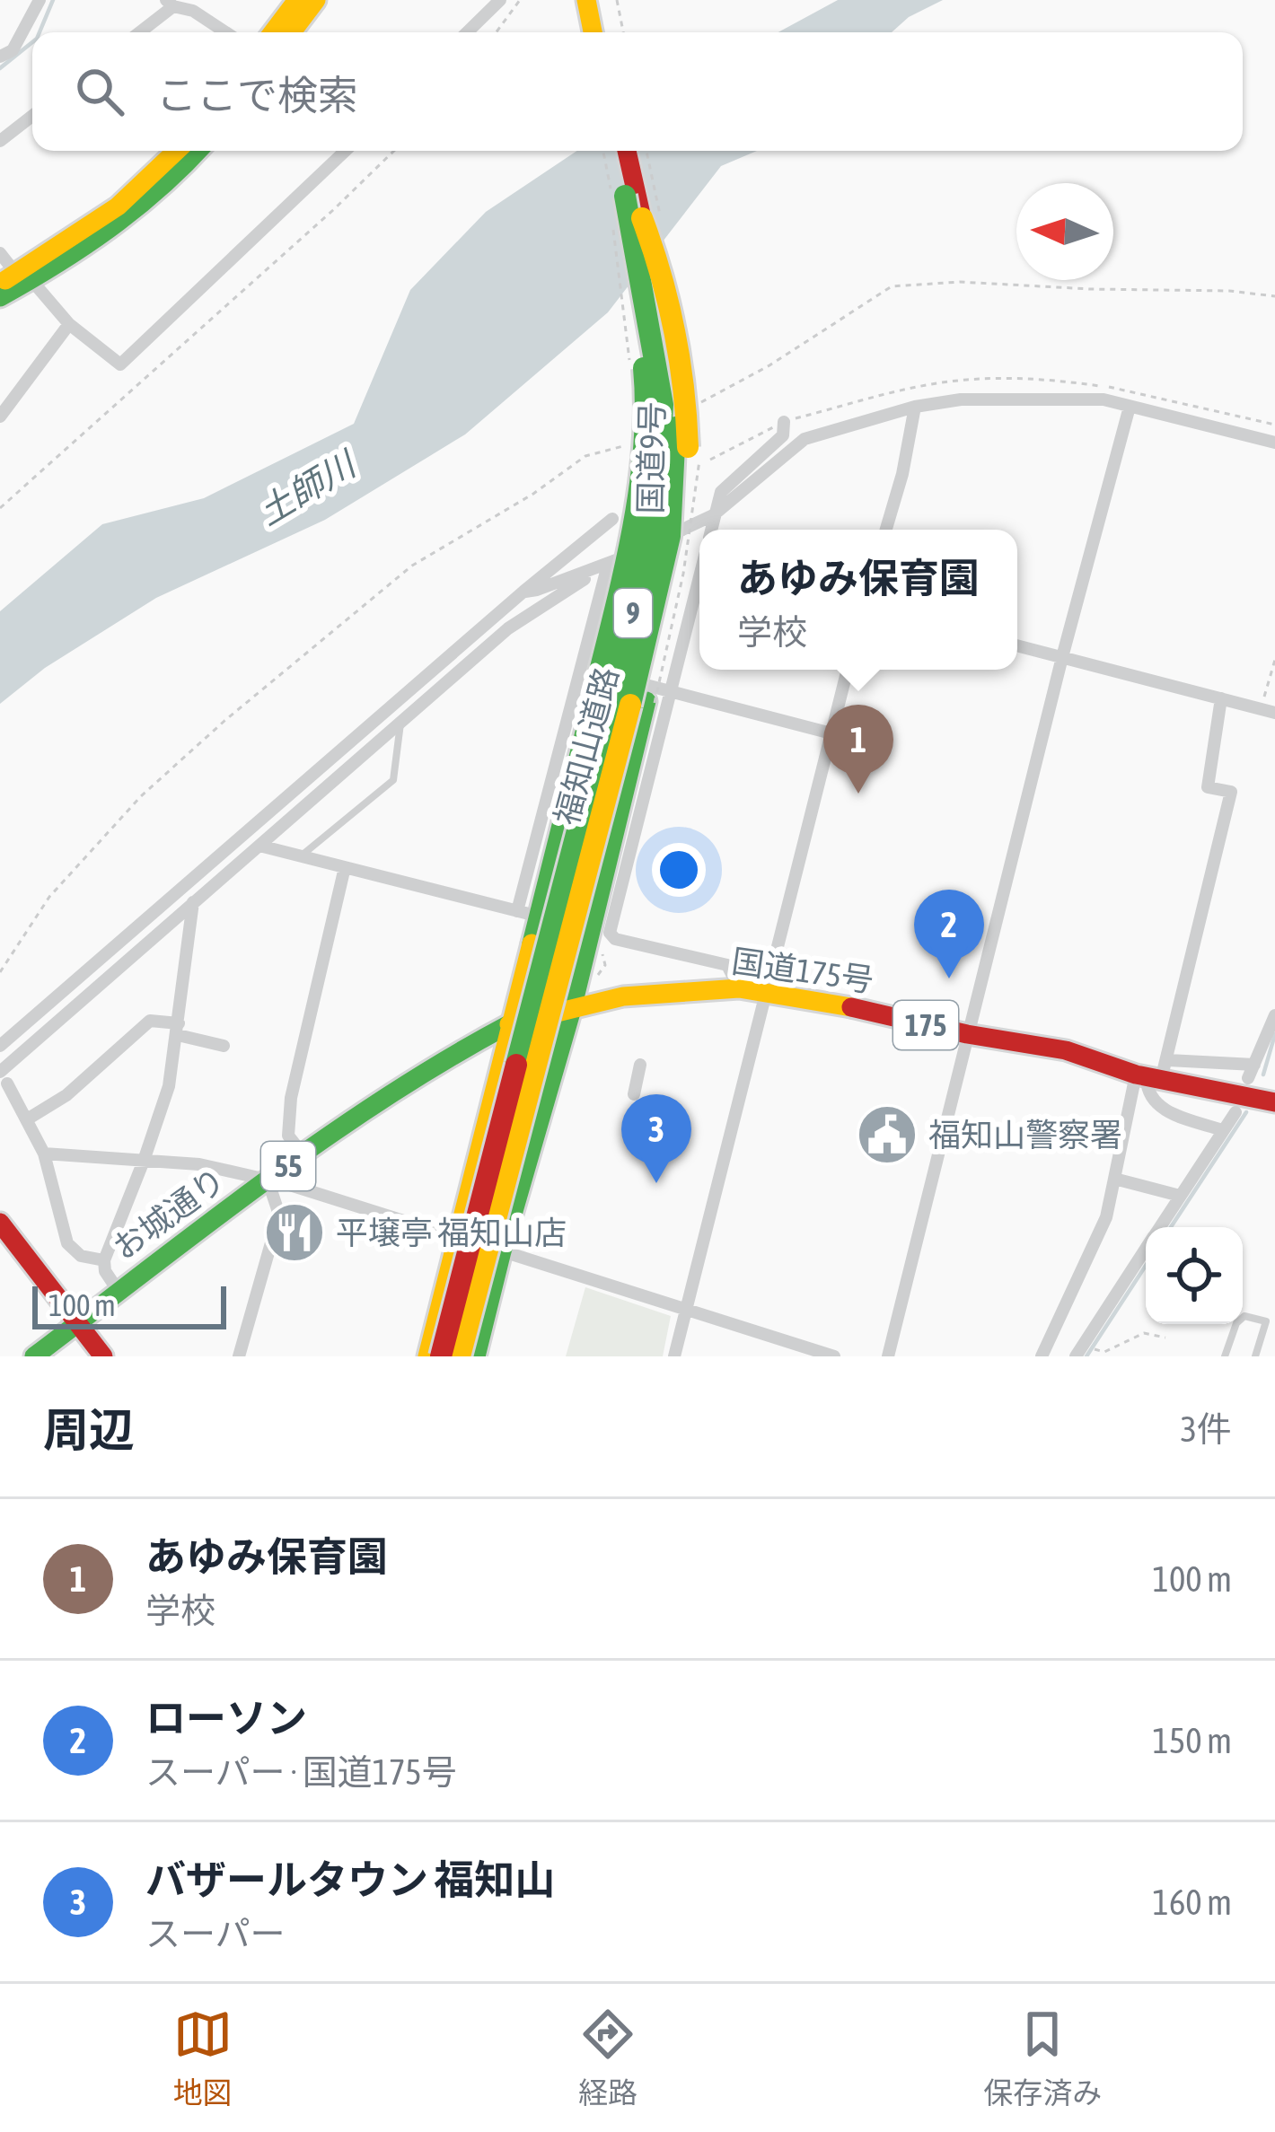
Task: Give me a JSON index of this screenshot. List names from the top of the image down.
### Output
{
  "streets": {
    "main road": [
      "国道9号",
      "9",
      "福知山道路",
      "国道175号",
      "175",
      "55",
      "お城通り"
    ]
  },
  "crossings": [
    ["国道9号", "9"],
    ["国道9号", "福知山道路"],
    ["国道9号", "国道175号"],
    ["9", "福知山道路"],
    ["9", "国道175号"],
    ["9", "お城通り"],
    ["国道175号", "お城通り"]
  ],
  "water": ["土師川"],
  "places": {
    "public building": ["福知山警察署"],
    "restaurant": ["平壌亭 福知山店"]
  },
  "scale_bar": "100 m",
  "north": "left",
  "page": {
    "search": "ここで検索",
    "popup": ["あゆみ保育園", "学校"],
    "pins": ["1", "2", "3"],
    "scale": "100 m",
    "heading": ["周辺", "3件"],
    "list": [
      {
        "mark": "1",
        "name": "あゆみ保育園",
        "note": "学校",
        "value": "100 m"
      },
      {
        "mark": "2",
        "name": "ローソン",
        "note": "スーパー · 国道175号",
        "value": "150 m"
      },
      {
        "mark": "3",
        "name": "バザールタウン 福知山",
        "note": "スーパー",
        "value": "160 m"
      }
    ],
    "nav": ["地図", "経路", "保存済み"]
  }
}
